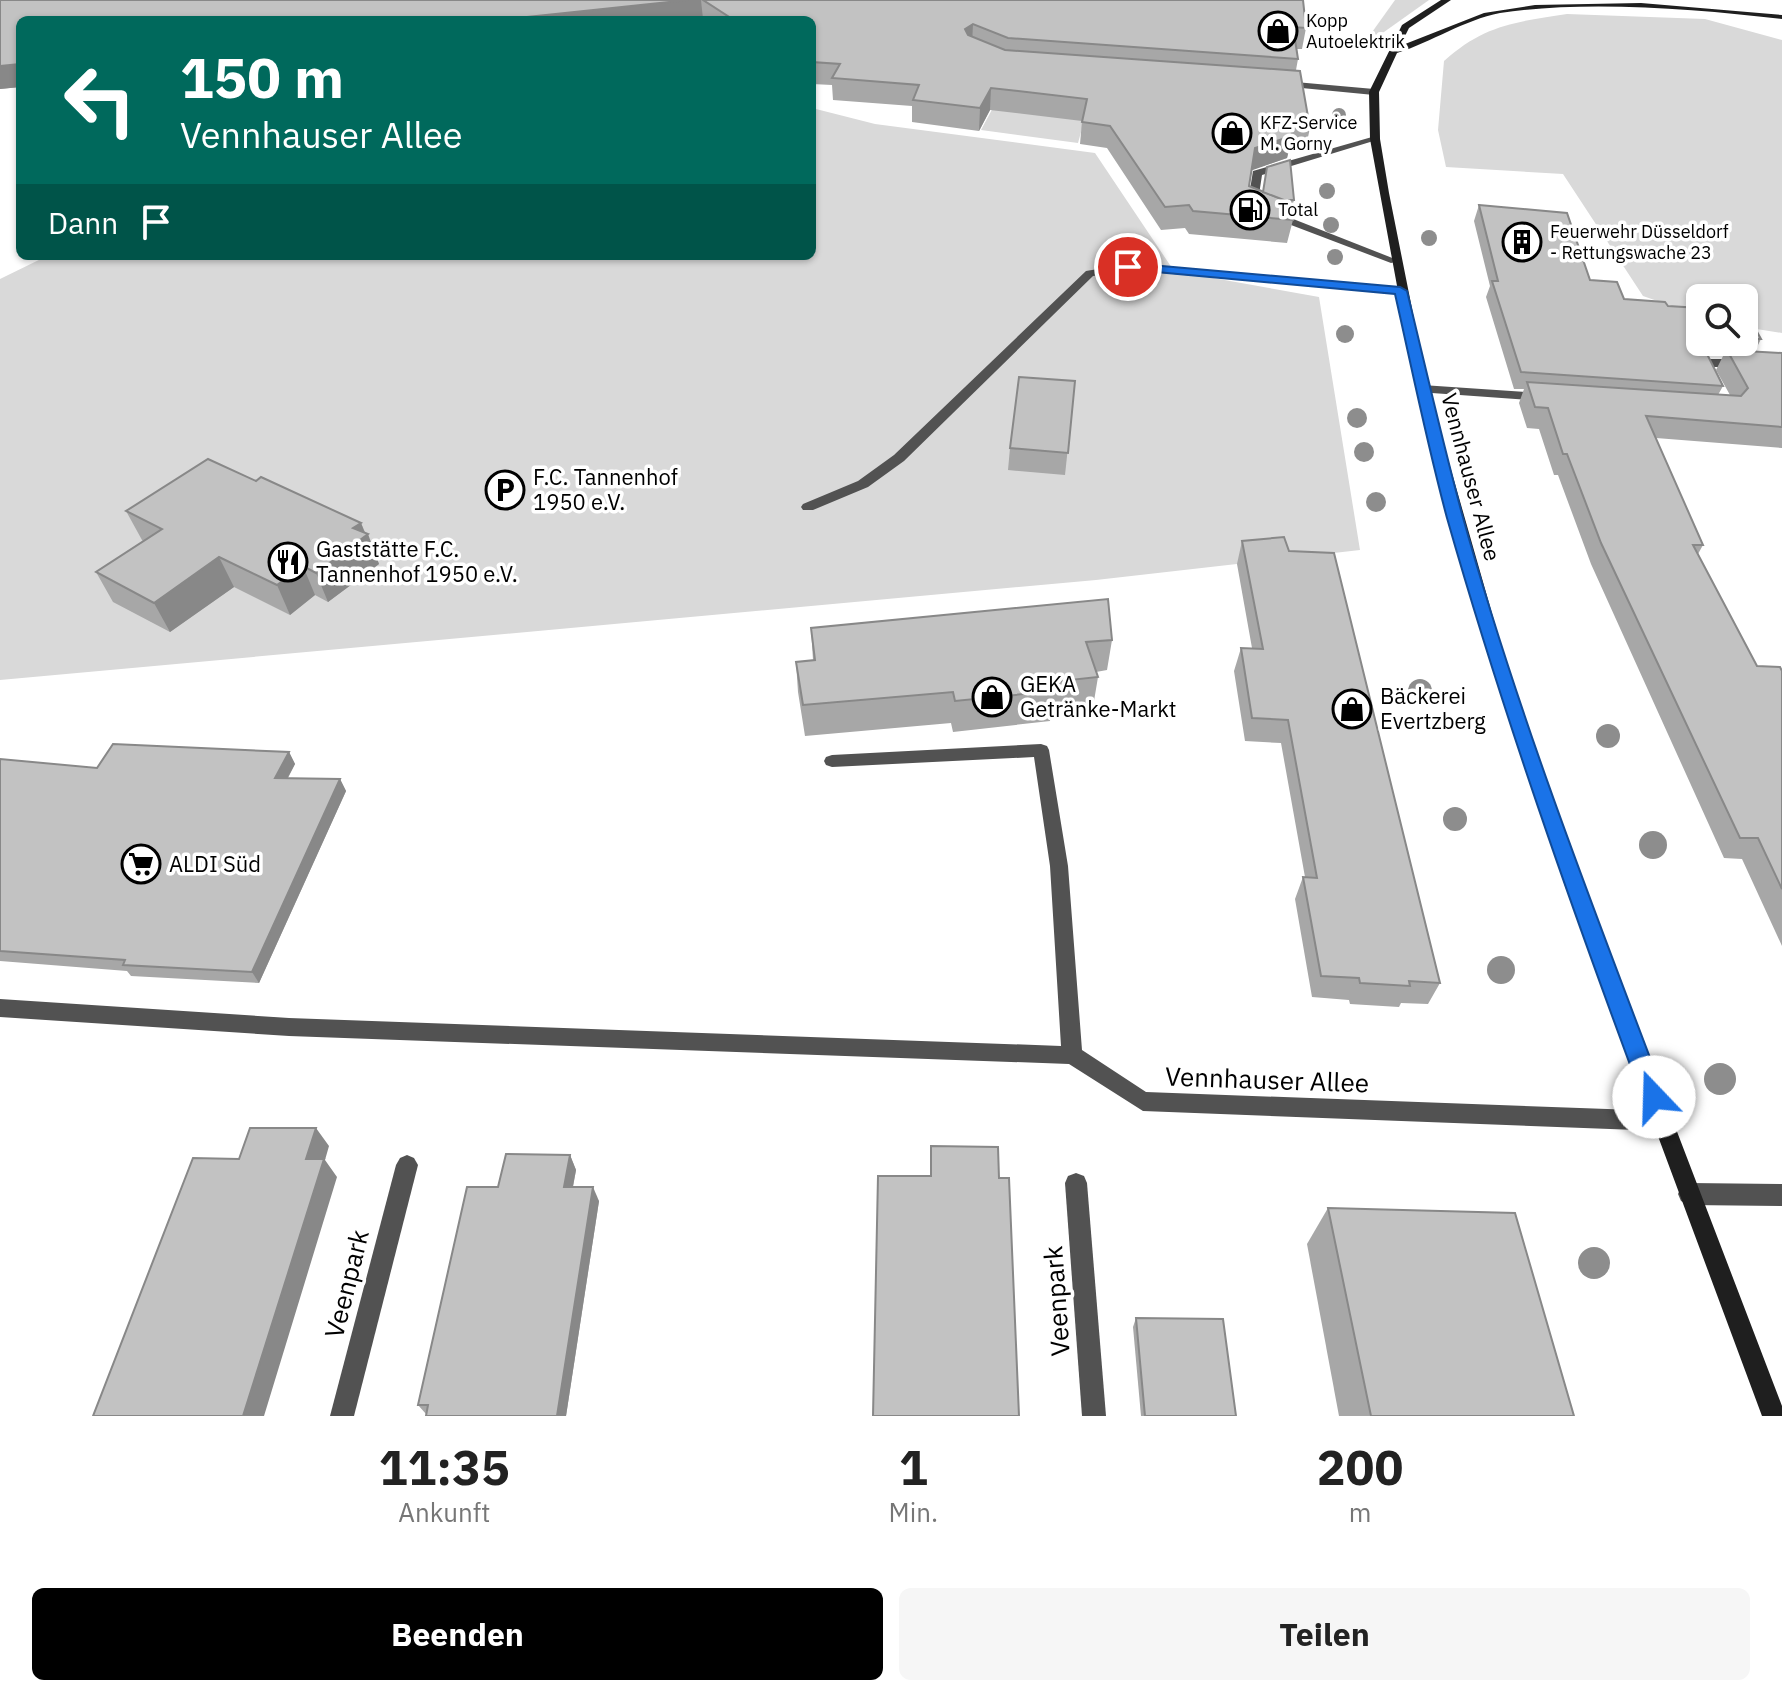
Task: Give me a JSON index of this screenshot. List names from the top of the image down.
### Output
{
  "streets": {
    "main road": ["Vennhauser Allee"],
    "street": ["Veenpark"]
  },
  "places": {
    "shop": [
      "Kopp Autoelektrik",
      "KFZ-Service M. Gorny",
      "GEKA Getränke-Markt",
      "Bäckerei Evertzberg"
    ],
    "fuel station": ["Total"],
    "building": ["Feuerwehr Düsseldorf - Rettungswache 23"],
    "parking": ["F.C. Tannenhof 1950 e.V."],
    "restaurant": ["Gaststätte F.C. Tannenhof 1950 e.V."],
    "supermarket": ["ALDI Süd"]
  },
  "page": {
    "turn": ["150 m", "Vennhauser Allee"],
    "then": "Dann",
    "eta": [
      "11:35",
      "Ankunft",
      "1",
      "Min.",
      "200",
      "m"
    ],
    "buttons": ["Beenden", "Teilen"]
  }
}
